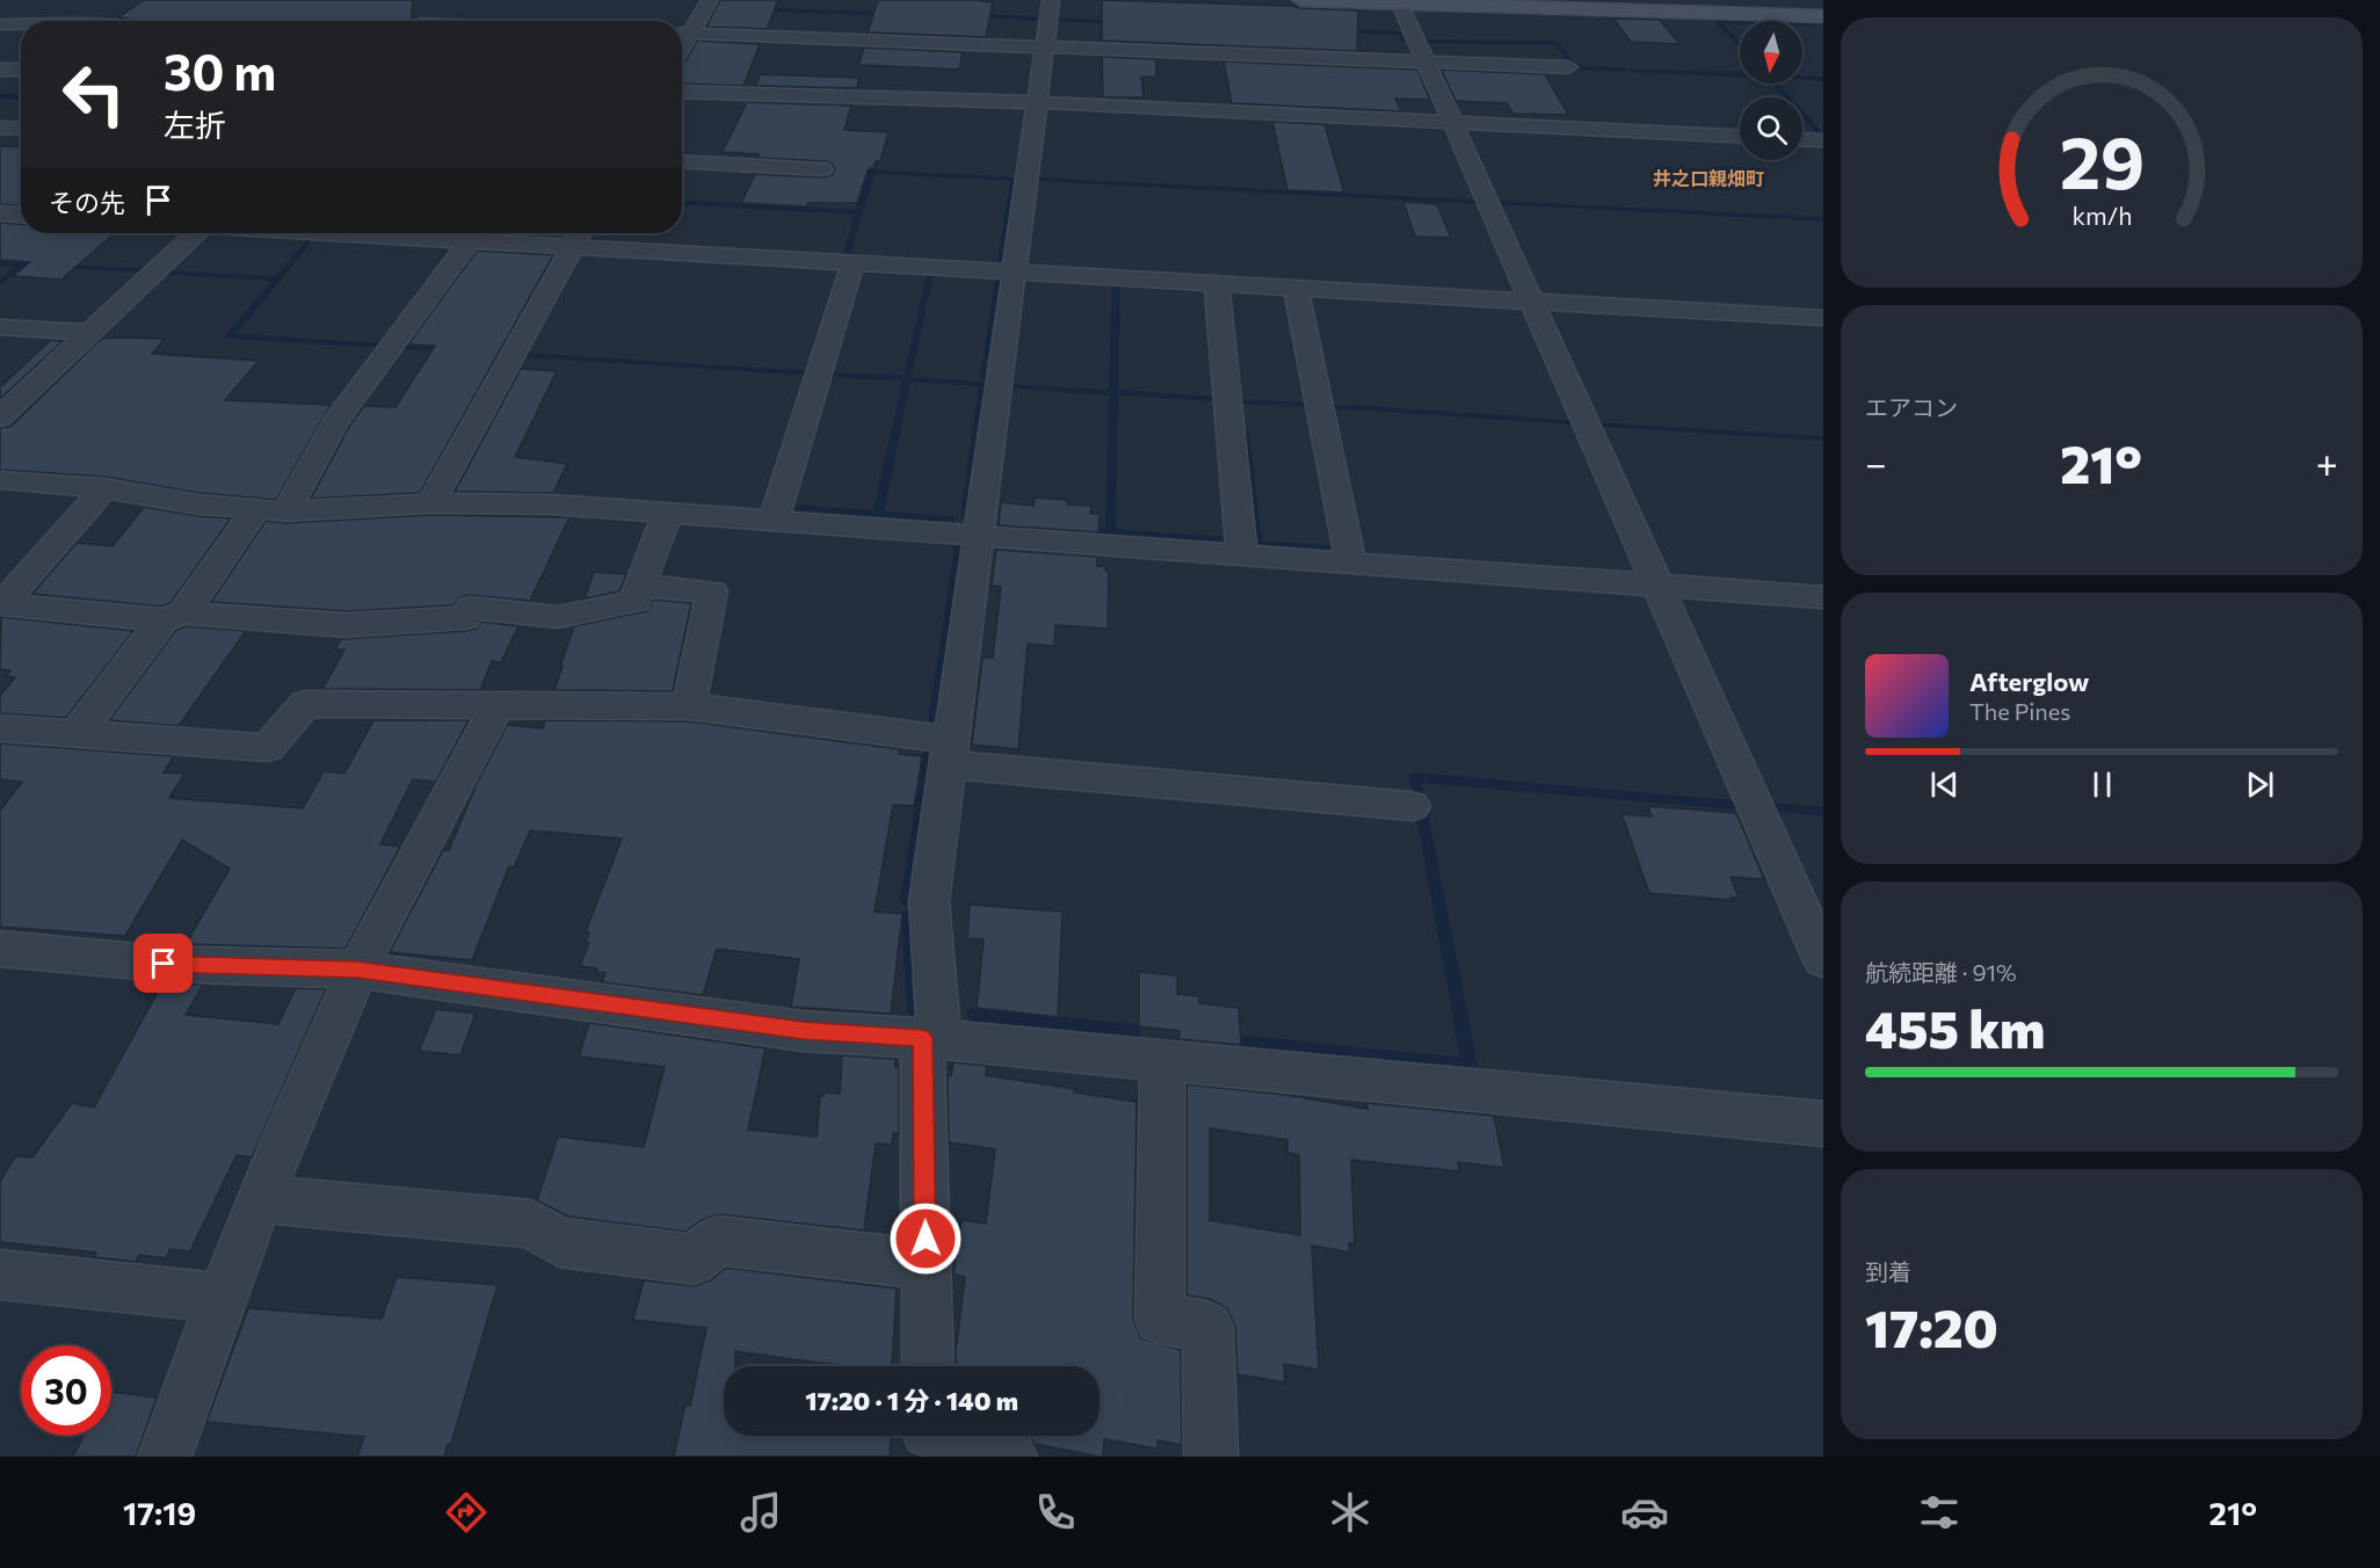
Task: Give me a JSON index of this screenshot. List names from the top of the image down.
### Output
{
  "districts": ["井之口親畑町"],
  "north": "bottom",
  "page": {
    "turn": ["30 m", "左折"],
    "then": "その先",
    "tile": [
      "エアコン",
      ["航続距離 · 91%", "455 km"],
      ["到着", "17:20"]
    ],
    "heat": ["−", "21°", "+"],
    "song": ["Afterglow", "The Pines"],
    "limit": "30",
    "trip": "17:20 · 1 分 · 140 m",
    "tabs": ["17:19", "21°"],
    "gauge": ["29", "km/h"]
  }
}
